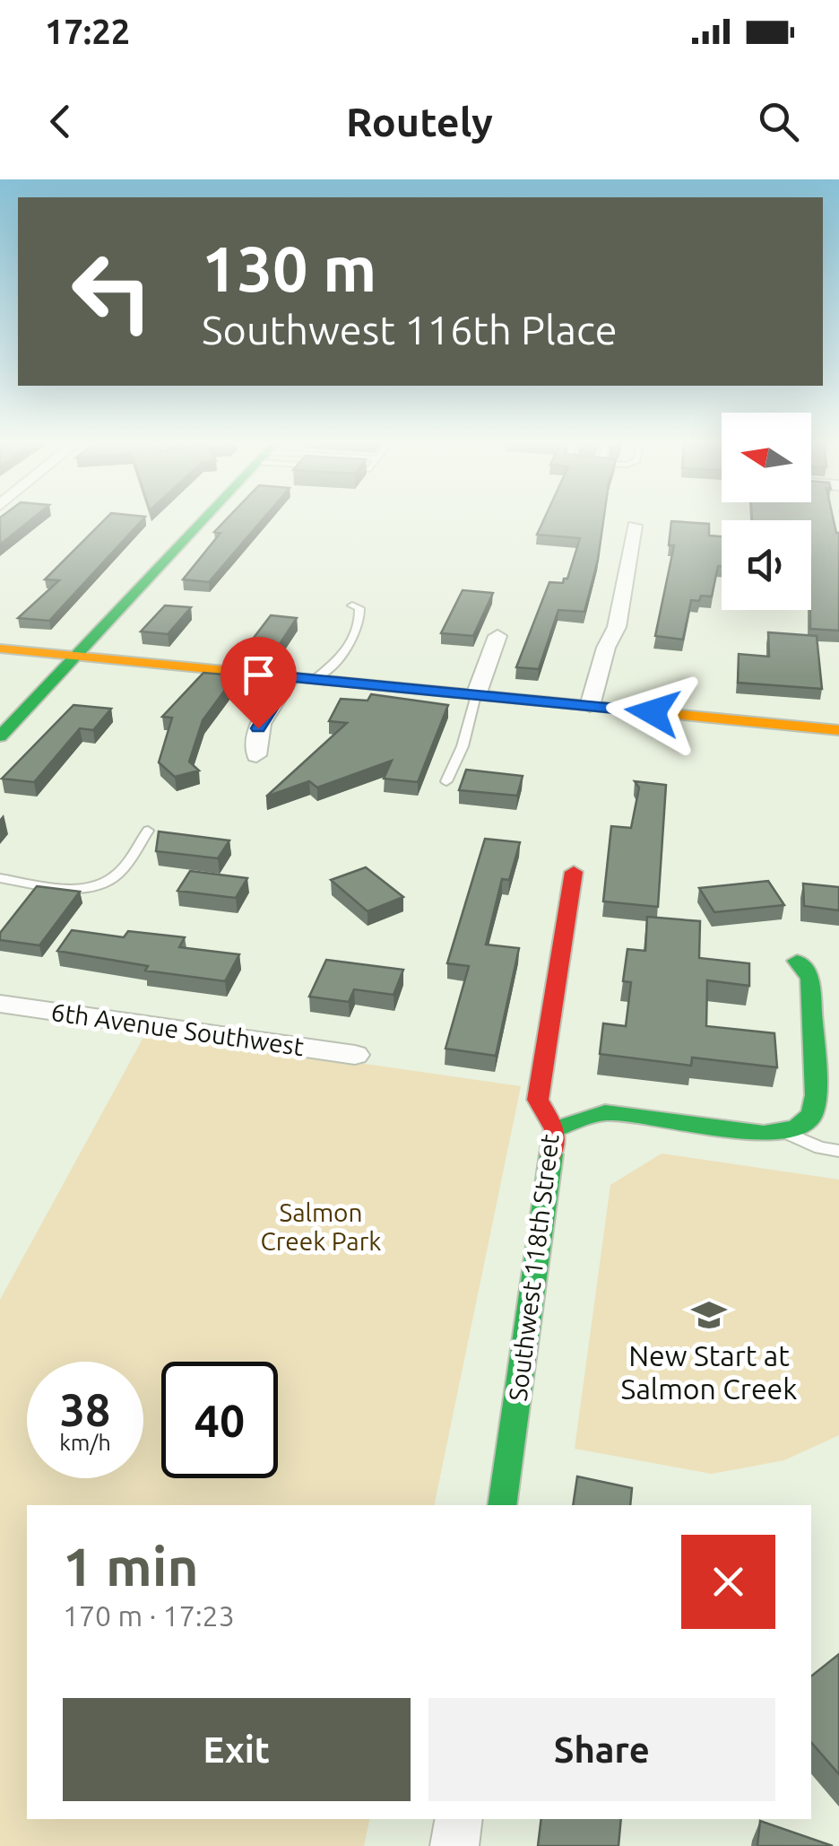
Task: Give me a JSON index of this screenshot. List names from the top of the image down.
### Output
{
  "streets": {
    "street": ["6th Avenue Southwest", "Southwest 118th Street"]
  },
  "parks": ["Salmon Creek Park"],
  "places": {
    "school or university": ["New Start at Salmon Creek"]
  },
  "north": "left",
  "page": {
    "status": "17:22",
    "header": "Routely",
    "turn": ["130 m", "Southwest 116th Place"],
    "speed": "38 km/h",
    "limit": "40",
    "heading": ["1 min", "170 m · 17:23"],
    "buttons": ["Exit", "Share"]
  }
}
